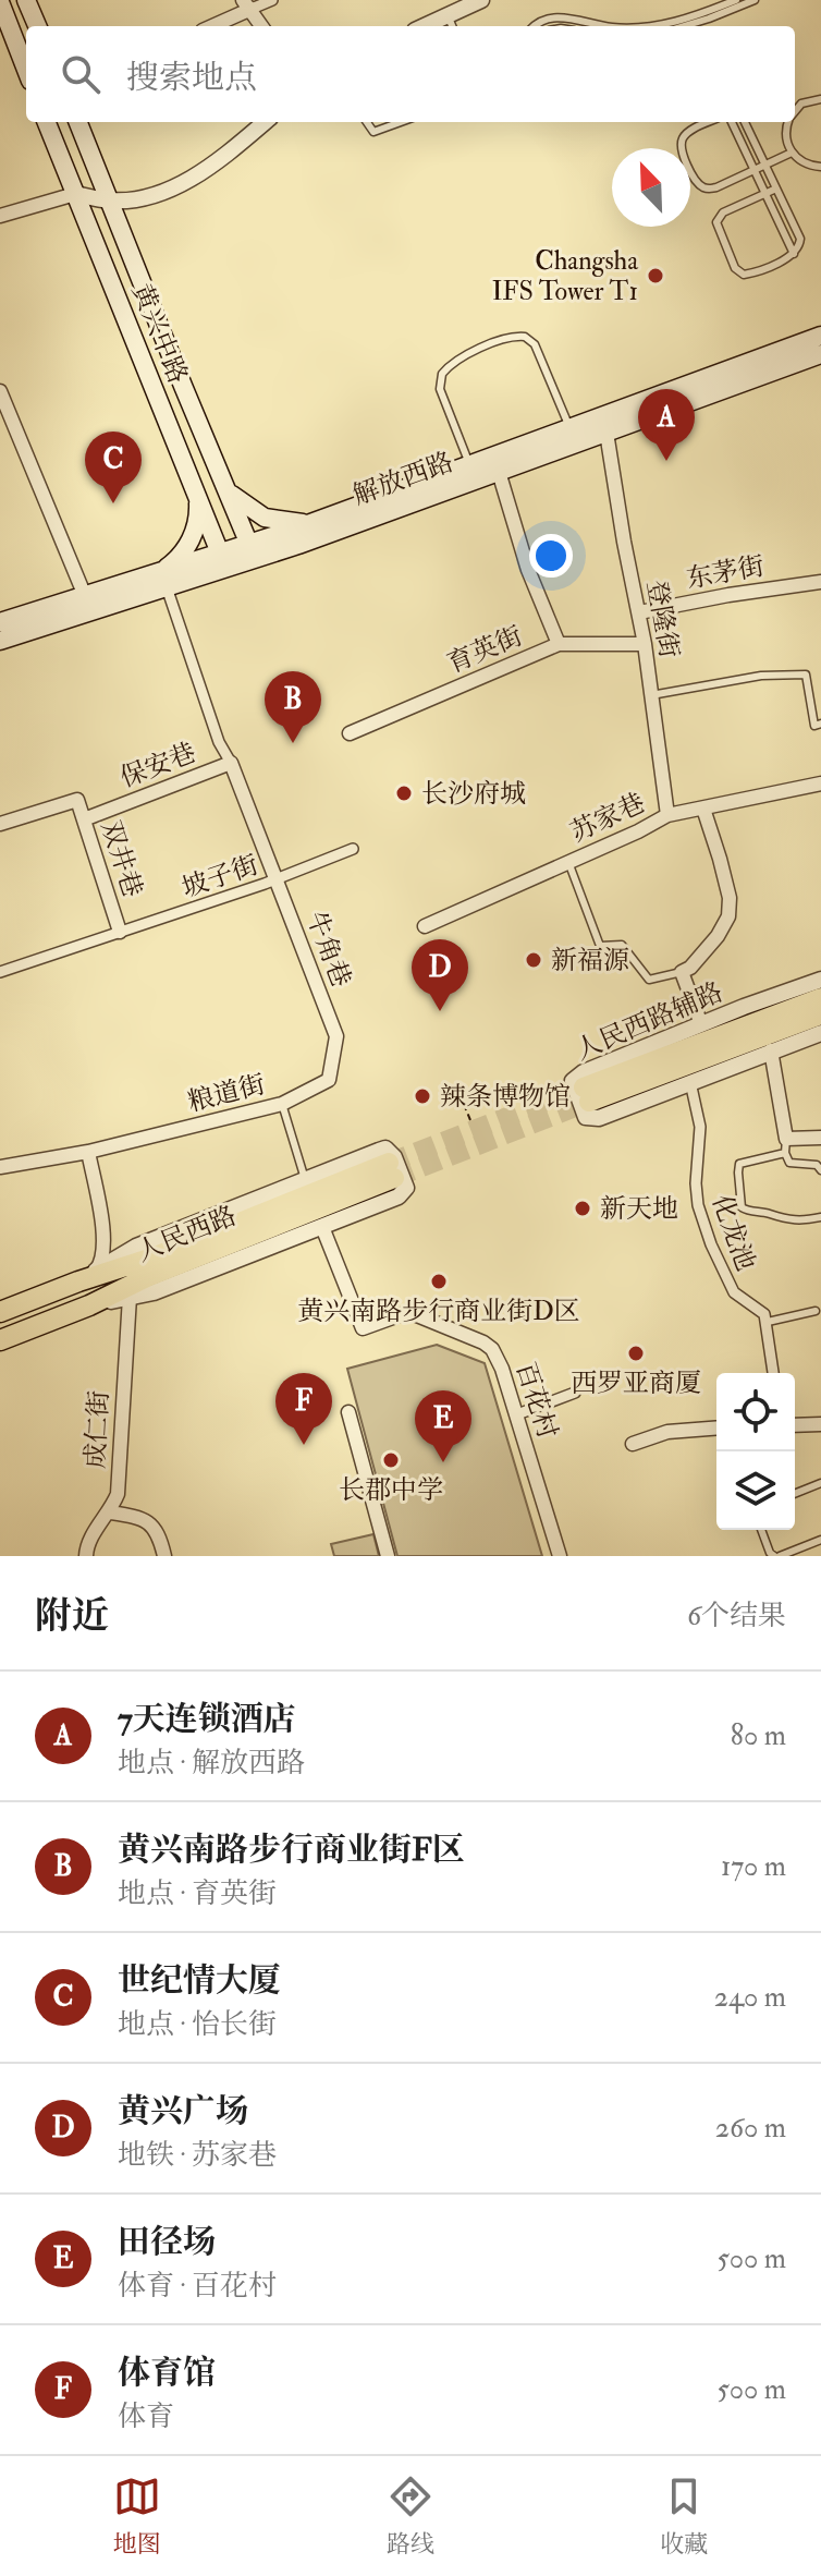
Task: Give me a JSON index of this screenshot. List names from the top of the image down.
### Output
{
  "streets": {
    "main road": ["黄兴中路", "解放西路", "人民西路"],
    "street": [
      "东茅街",
      "登隆街",
      "育英街",
      "保安巷",
      "苏家巷",
      "双井巷",
      "坡子街",
      "牛角巷",
      "人民西路辅路",
      "粮道街",
      "化龙池",
      "百花村",
      "成仁街"
    ]
  },
  "crossings": [
    ["黄兴中路", "解放西路"],
    ["解放西路", "登隆街"],
    ["东茅街", "登隆街"],
    ["登隆街", "育英街"],
    ["登隆街", "苏家巷"],
    ["保安巷", "双井巷"],
    ["保安巷", "坡子街"],
    ["保安巷", "牛角巷"],
    ["双井巷", "坡子街"],
    ["坡子街", "牛角巷"],
    ["牛角巷", "粮道街"],
    ["人民西路辅路", "化龙池"]
  ],
  "places": [
    "Changsha IFS Tower T1",
    "长沙府城",
    "新福源",
    "辣条博物馆",
    "新天地",
    "黄兴南路步行商业街D区",
    "西罗亚商厦",
    "长郡中学"
  ],
  "north": "top left",
  "page": {
    "search": "搜索地点",
    "pins": [
      "A",
      "C",
      "B",
      "D",
      "F",
      "E"
    ],
    "heading": ["附近", "6个结果"],
    "list": [
      {
        "mark": "A",
        "name": "7天连锁酒店",
        "note": "地点 · 解放西路",
        "value": "80 m"
      },
      {
        "mark": "B",
        "name": "黄兴南路步行商业街F区",
        "note": "地点 · 育英街",
        "value": "170 m"
      },
      {
        "mark": "C",
        "name": "世纪情大厦",
        "note": "地点 · 怡长街",
        "value": "240 m"
      },
      {
        "mark": "D",
        "name": "黄兴广场",
        "note": "地铁 · 苏家巷",
        "value": "260 m"
      },
      {
        "mark": "E",
        "name": "田径场",
        "note": "体育 · 百花村",
        "value": "500 m"
      },
      {
        "mark": "F",
        "name": "体育馆",
        "note": "体育",
        "value": "500 m"
      }
    ],
    "nav": ["地图", "路线", "收藏"]
  }
}
